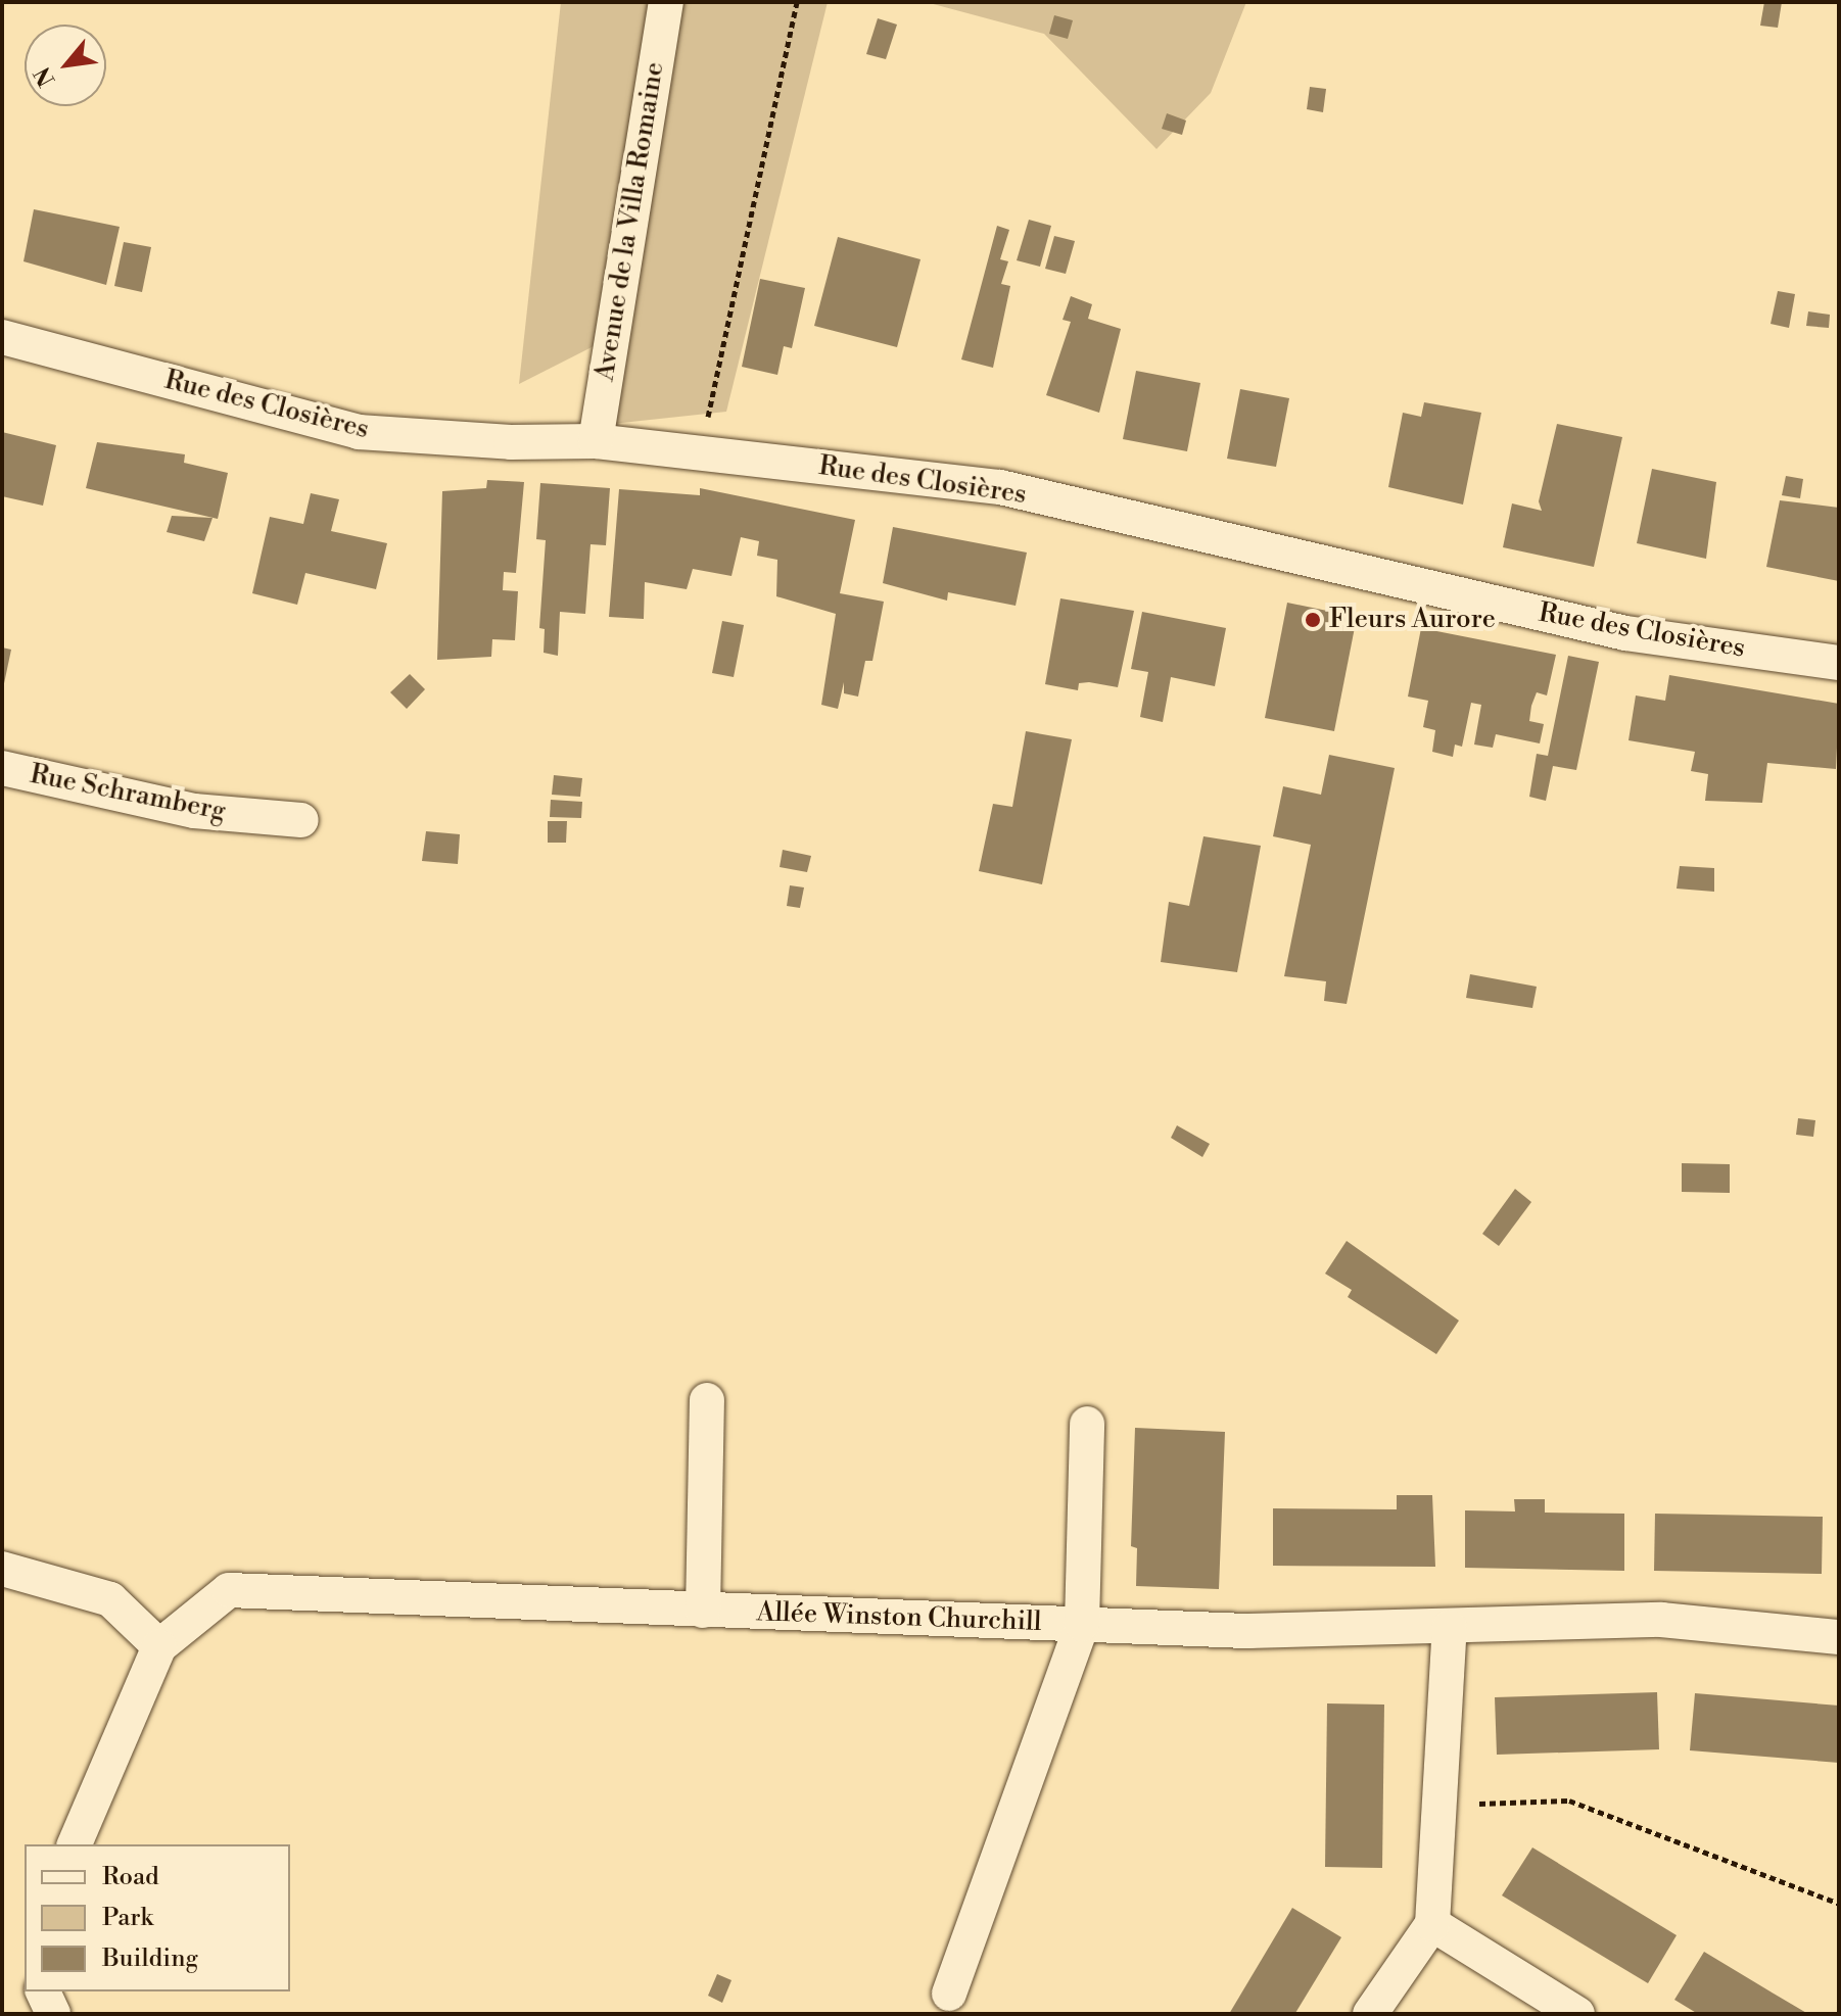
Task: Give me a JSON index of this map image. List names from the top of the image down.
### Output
{
  "streets": {
    "street": [
      "Avenue de la Villa Romaine",
      "Rue des Closières",
      "Rue Schramberg",
      "Allée Winston Churchill"
    ]
  },
  "crossings": [
    ["Avenue de la Villa Romaine", "Rue des Closières"]
  ],
  "places": ["Fleurs Aurore"],
  "legend": ["Road", "Park", "Building"],
  "north": "bottom left"
}
